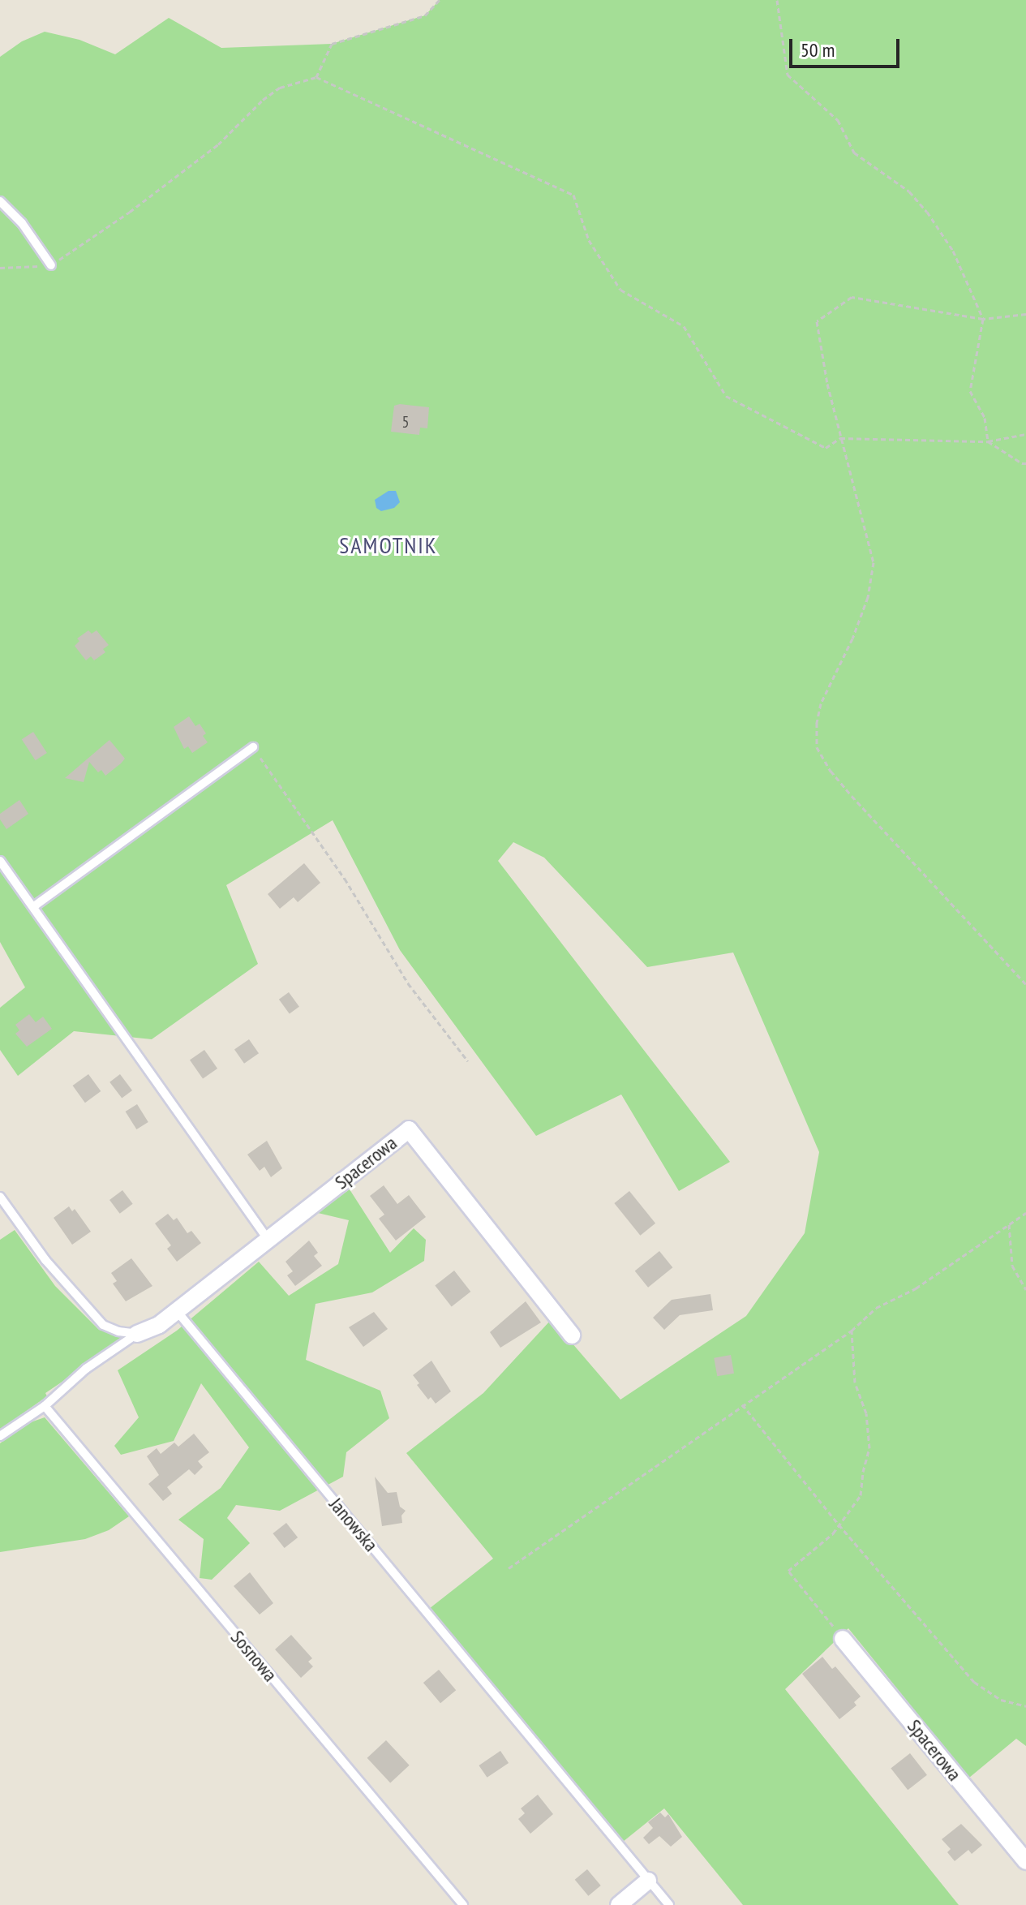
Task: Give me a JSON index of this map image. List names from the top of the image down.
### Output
{
  "streets": {
    "street": ["Spacerowa"],
    "lane": ["Janowska", "Sosnowa"]
  },
  "crossings": [
    ["Spacerowa", "Janowska"]
  ],
  "districts": ["SAMOTNIK"],
  "house_numbers": ["5"],
  "scale_bar": "50 m"
}
